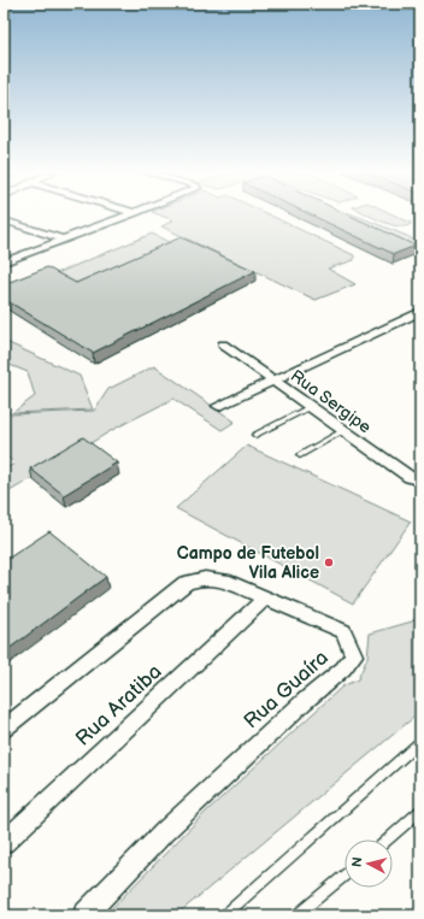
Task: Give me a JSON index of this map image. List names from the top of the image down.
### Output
{
  "streets": {
    "street": ["Rua Sergipe", "Rua Guaíra", "Rua Aratiba"]
  },
  "crossings": [
    ["Rua Guaíra", "Rua Aratiba"]
  ],
  "places": ["Campo de Futebol Vila Alice"],
  "north": "left"
}
